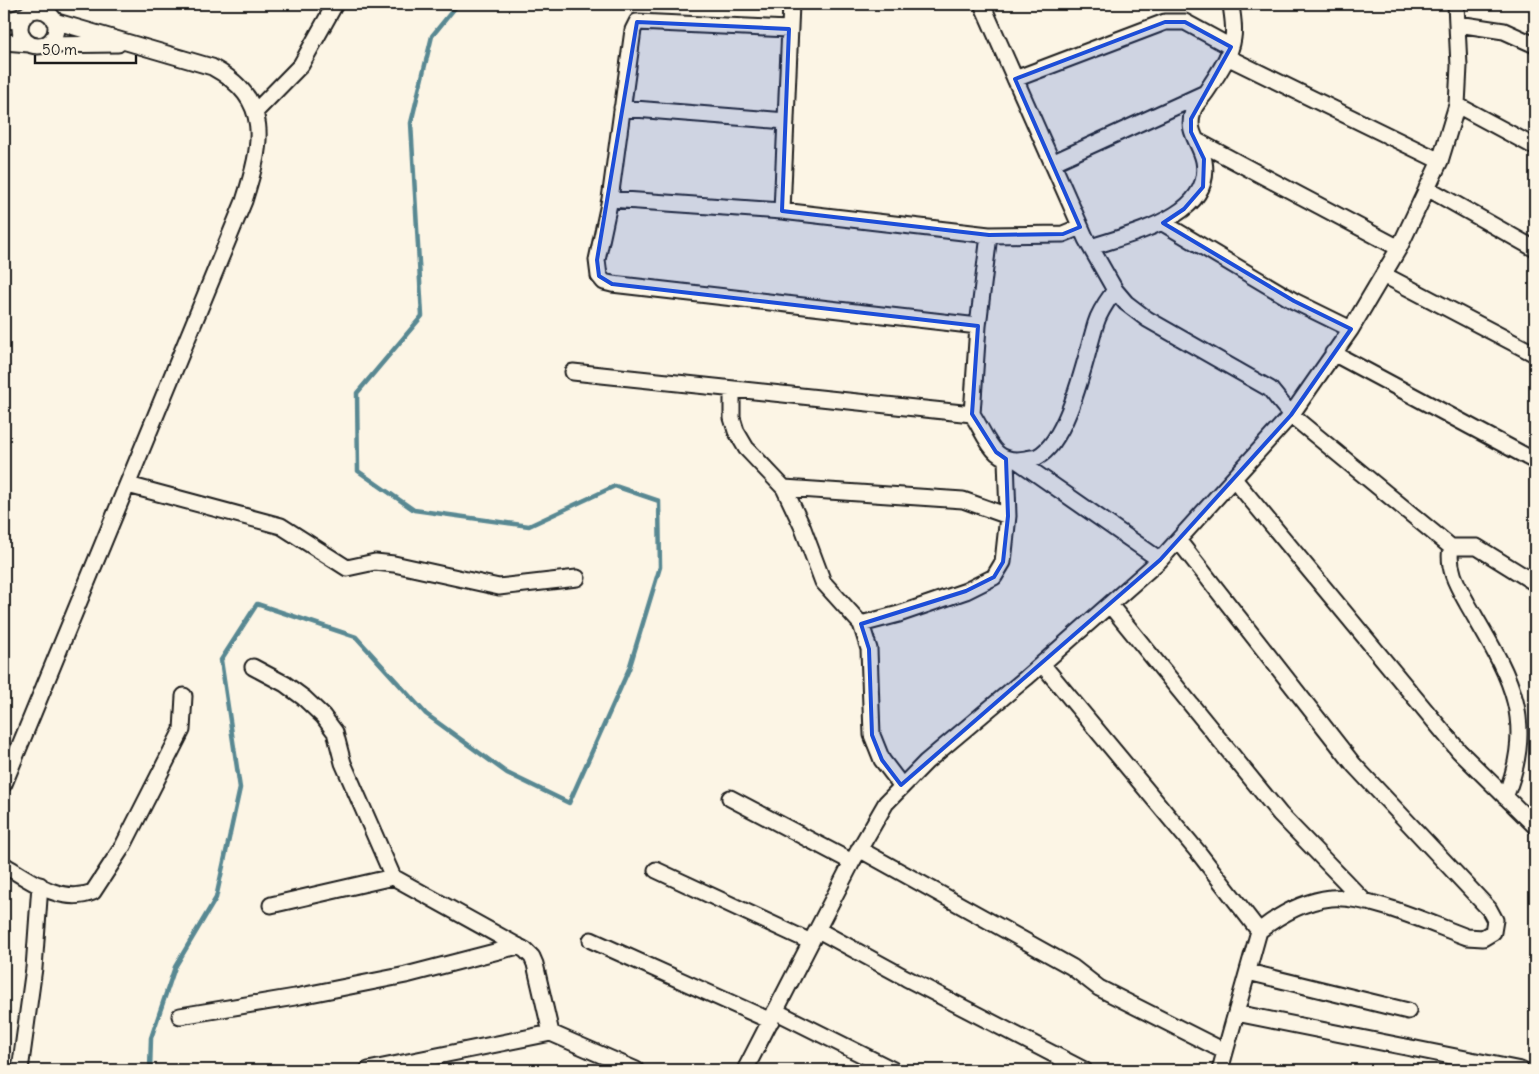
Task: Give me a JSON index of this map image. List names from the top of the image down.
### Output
{
  "scale_bar": "50 m"
}
